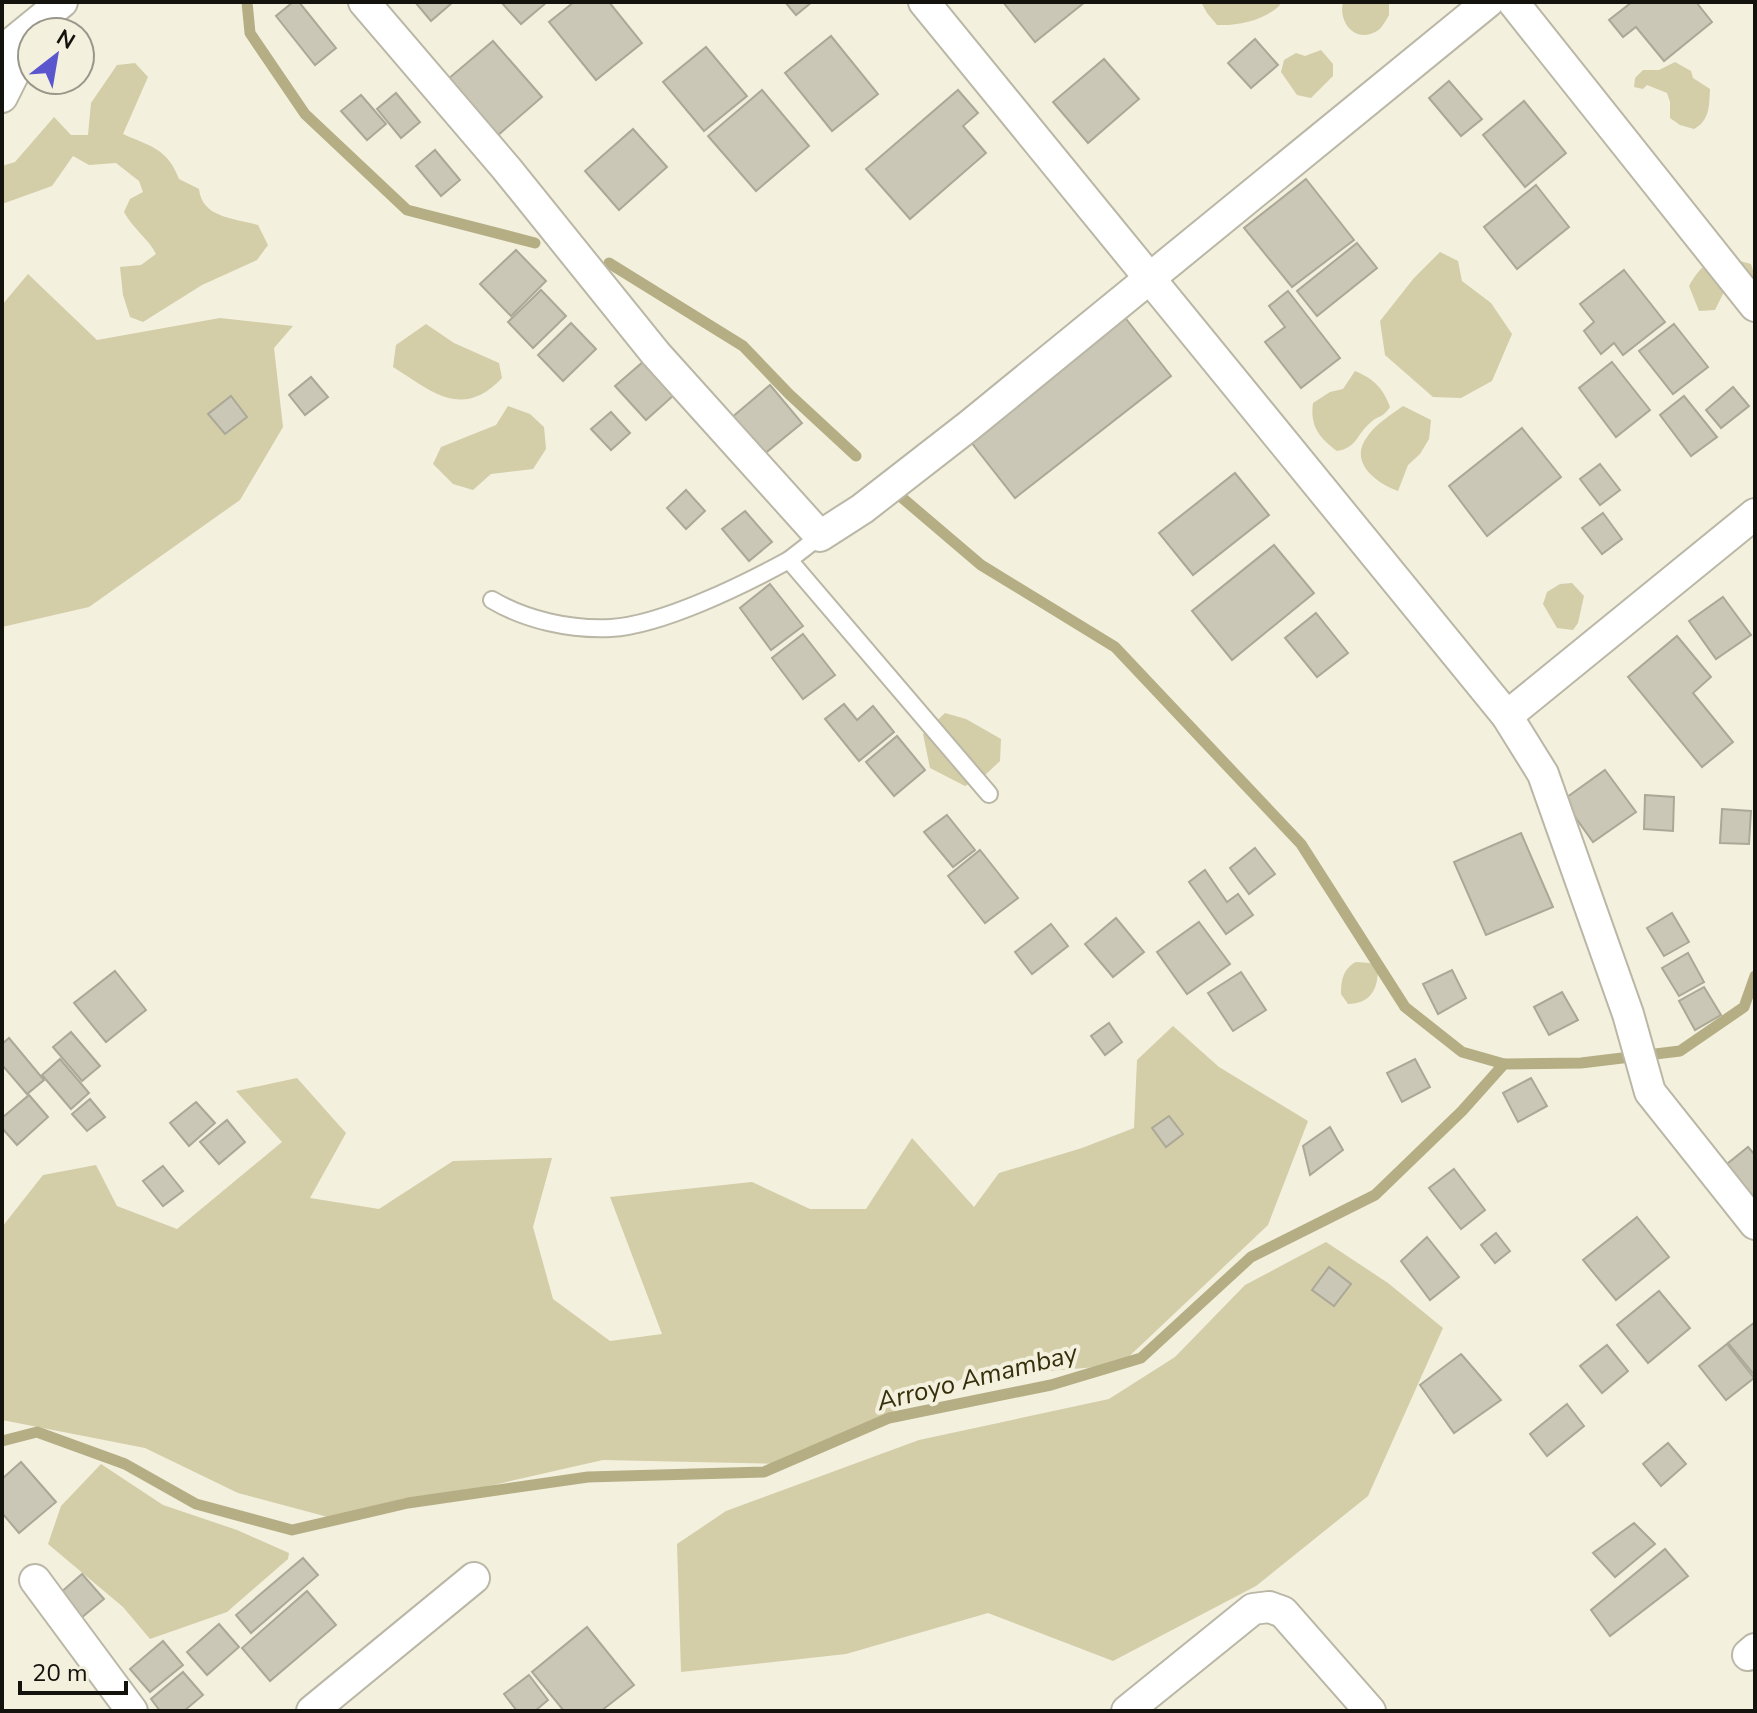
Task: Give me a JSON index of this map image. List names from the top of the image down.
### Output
{
  "water": ["Arroyo Amambay"],
  "scale_bar": "20 m",
  "north": "top right"
}
